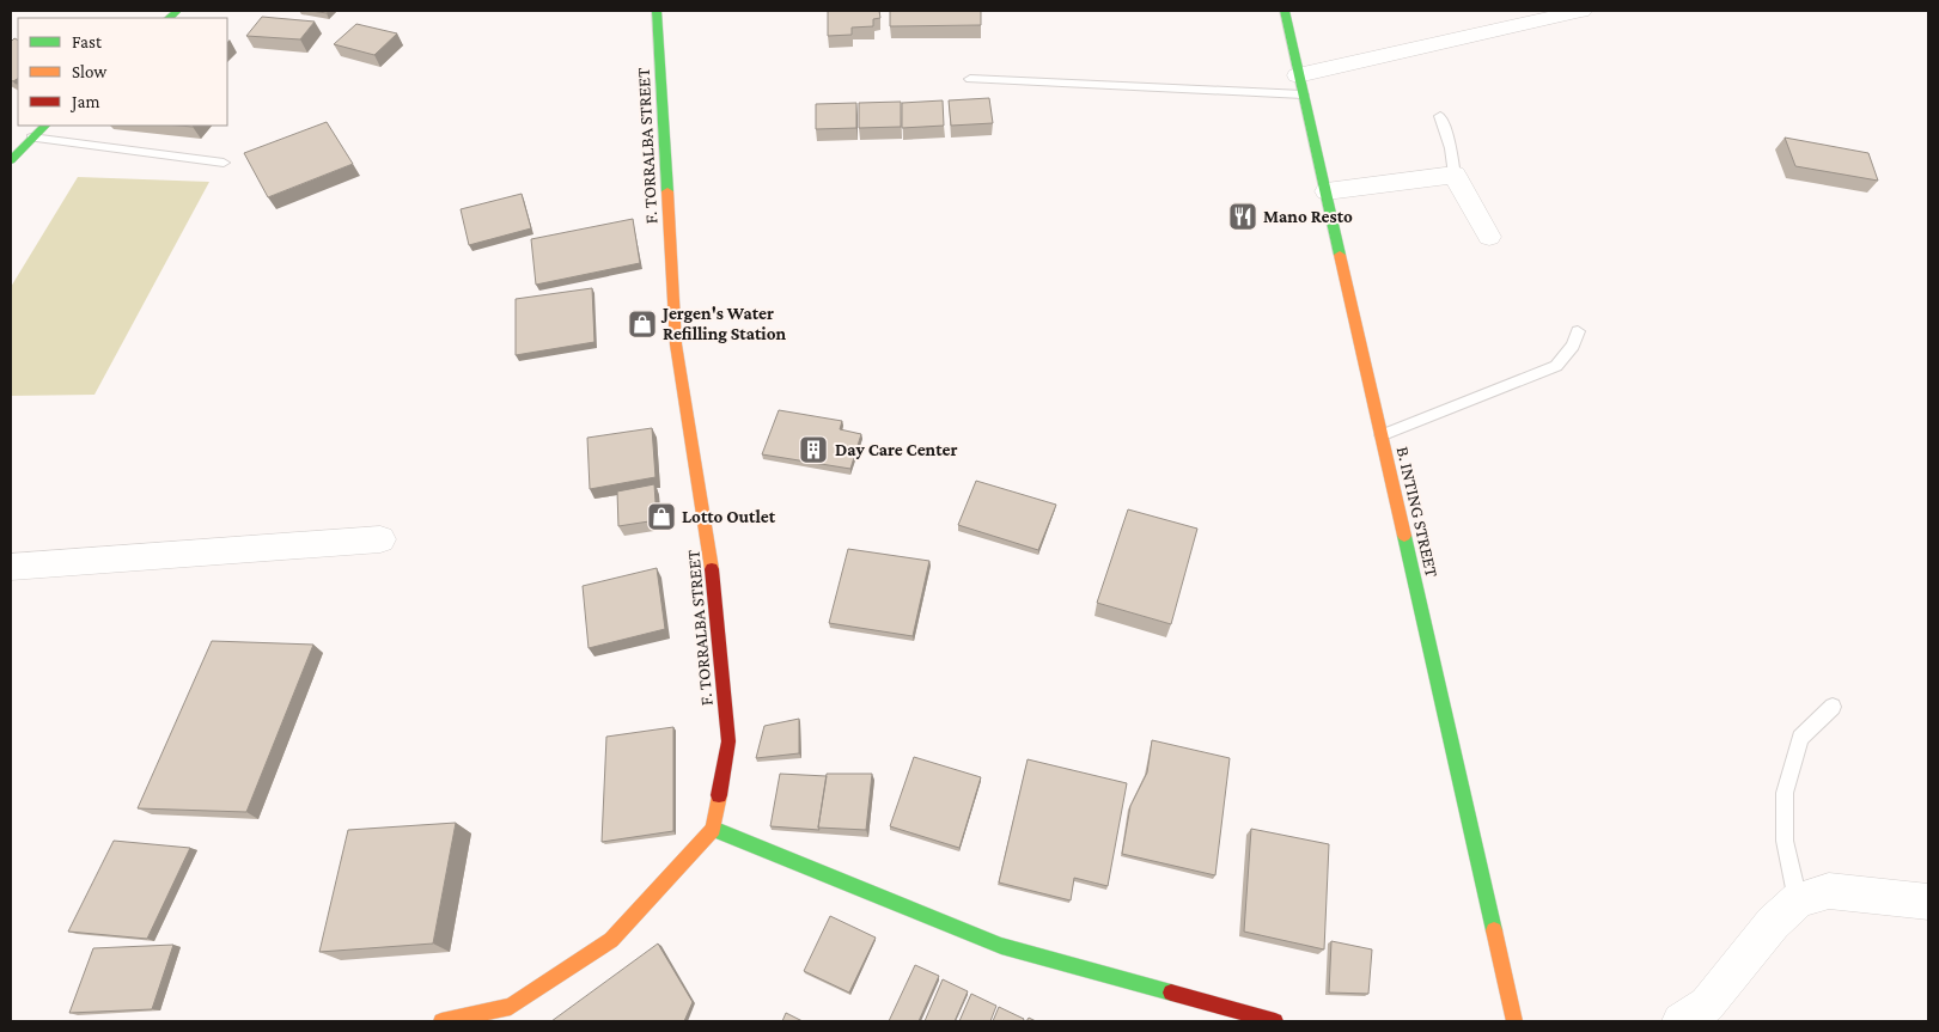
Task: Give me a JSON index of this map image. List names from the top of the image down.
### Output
{
  "streets": {
    "street": ["F. TORRALBA STREET", "B. INTING STREET"]
  },
  "places": {
    "restaurant": ["Mano Resto"],
    "shop": ["Jergen's Water Refilling Station", "Lotto Outlet"],
    "building": ["Day Care Center"]
  },
  "legend": ["Fast", "Slow", "Jam"]
}
